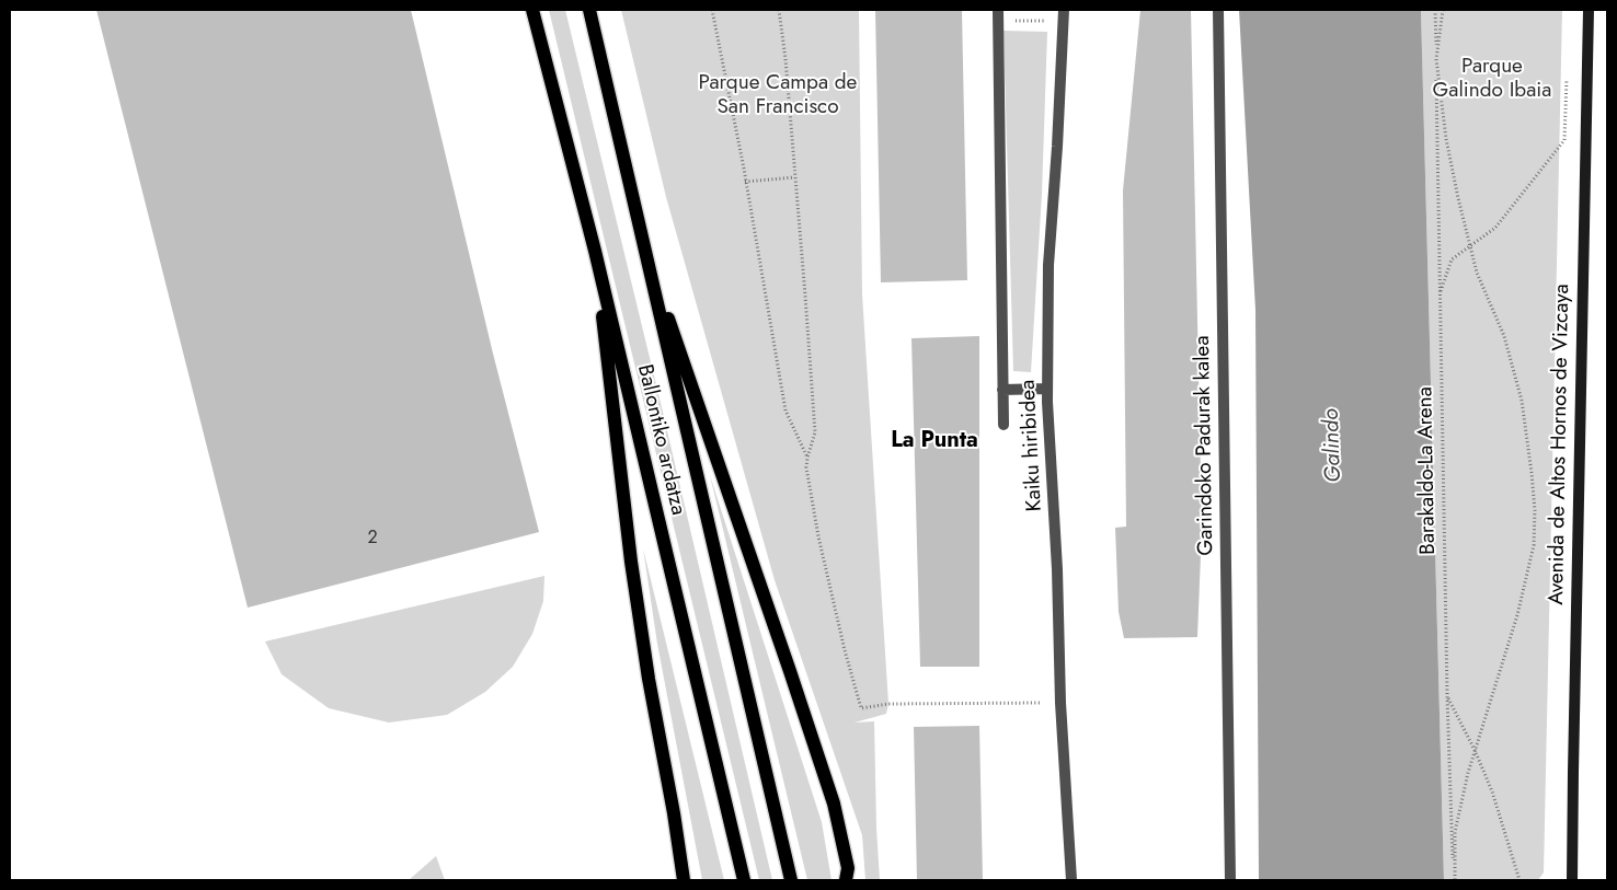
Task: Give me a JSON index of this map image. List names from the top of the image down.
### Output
{
  "streets": {
    "main road": ["Ballontiko ardatza", "Avenida de Altos Hornos de Vizcaya"],
    "street": ["Kaiku hiribidea", "Garindoko Padurak kalea"],
    "path": ["Barakaldo-La Arena"]
  },
  "districts": ["La Punta"],
  "water": ["Galindo"],
  "parks": ["Parque Galindo Ibaia", "Parque Campa de San Francisco"],
  "house_numbers": ["2"]
}
